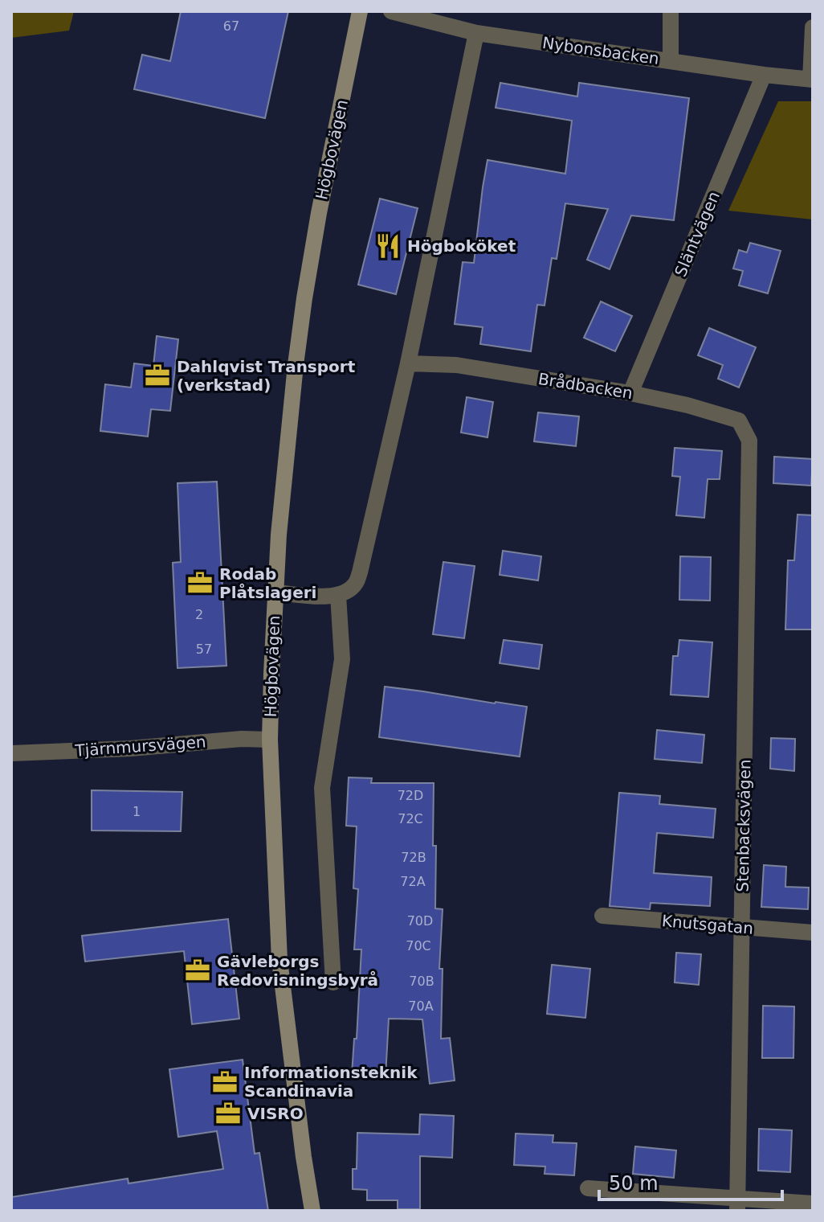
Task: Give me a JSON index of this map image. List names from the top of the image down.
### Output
{
  "streets": {
    "main road": ["Högbovägen"],
    "street": [
      "Nybonsbacken",
      "Släntvägen",
      "Brådbacken",
      "Tjärnmursvägen",
      "Stenbacksvägen",
      "Knutsgatan"
    ]
  },
  "crossings": [
    ["Nybonsbacken", "Släntvägen"],
    ["Högbovägen", "Tjärnmursvägen"],
    ["Släntvägen", "Brådbacken"],
    ["Brådbacken", "Stenbacksvägen"],
    ["Stenbacksvägen", "Knutsgatan"]
  ],
  "places": {
    "restaurant": ["Högboköket"],
    "office": [
      "Dahlqvist Transport (verkstad)",
      "Rodab Plåtslageri",
      "Gävleborgs Redovisningsbyrå",
      "Informationsteknik Scandinavia",
      "VISRO"
    ]
  },
  "house_numbers": [
    "67",
    "2",
    "57",
    "72D",
    "1",
    "72C",
    "72B",
    "72A",
    "70D",
    "70C",
    "70B",
    "70A"
  ],
  "scale_bar": "50 m"
}
